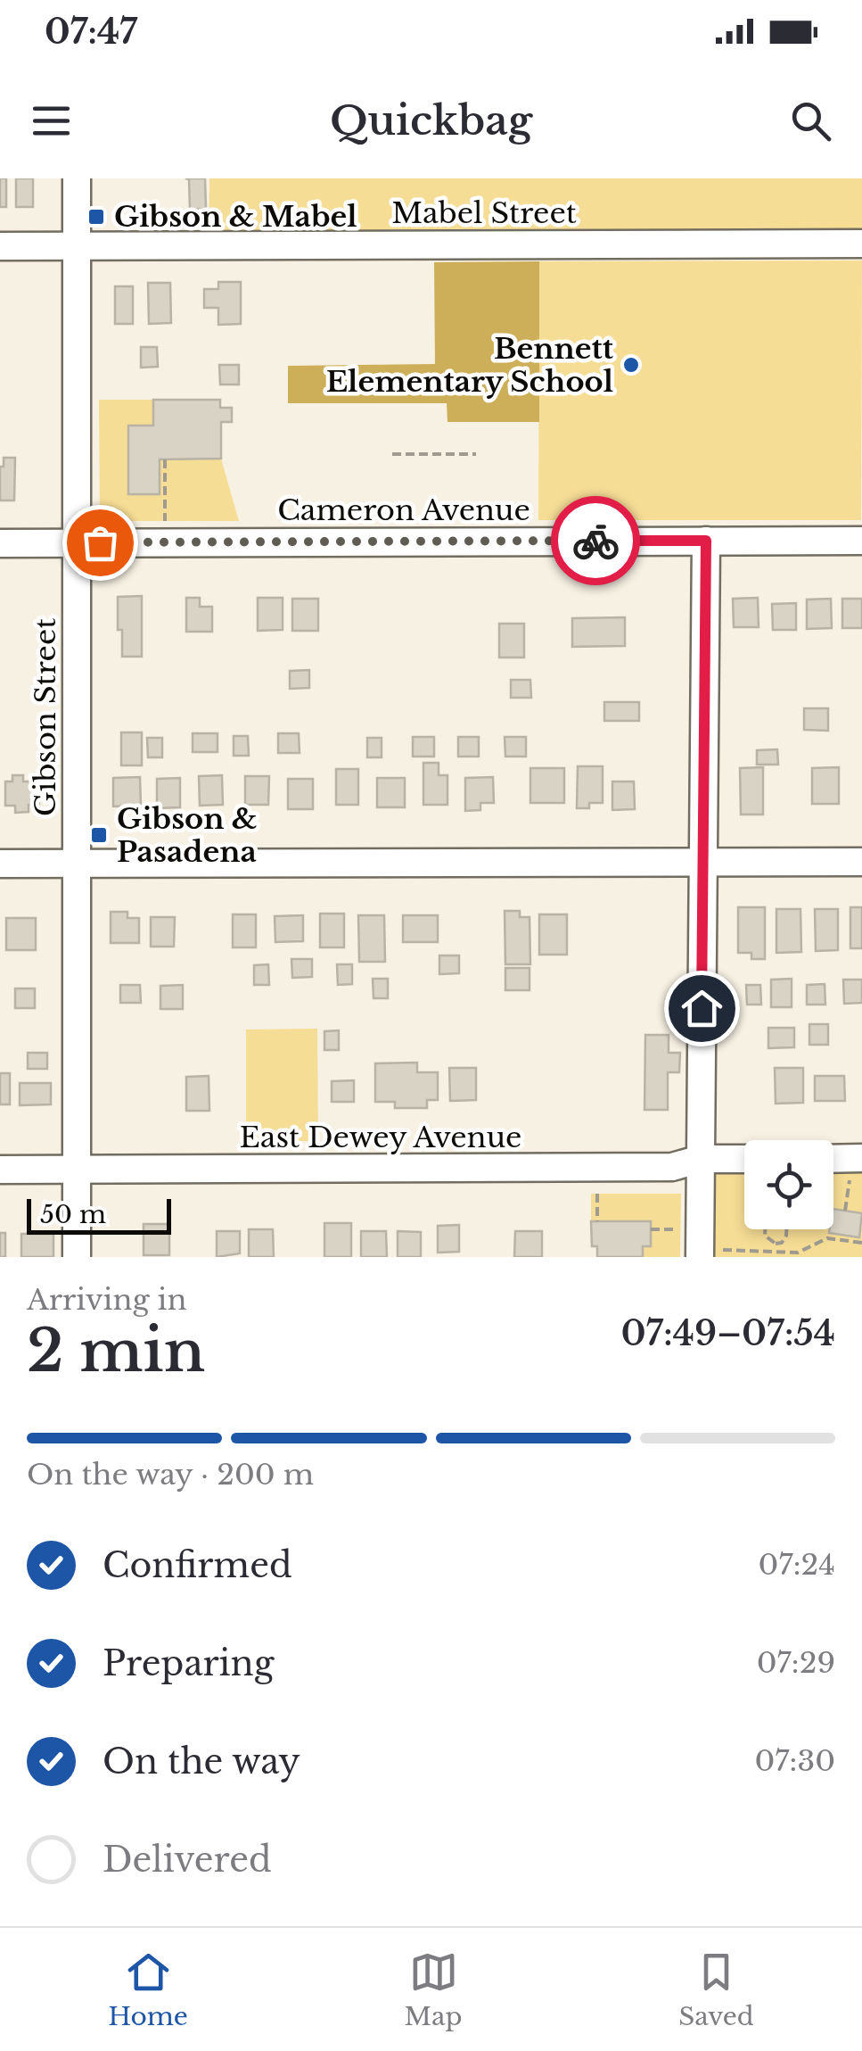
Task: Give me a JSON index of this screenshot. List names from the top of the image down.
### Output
{
  "streets": {
    "street": [
      "Mabel Street",
      "Cameron Avenue",
      "Gibson Street",
      "East Dewey Avenue"
    ]
  },
  "crossings": [
    ["Mabel Street", "Gibson Street"],
    ["Cameron Avenue", "Gibson Street"],
    ["Gibson Street", "East Dewey Avenue"]
  ],
  "places": {
    "transit": ["Gibson & Mabel", "Gibson & Pasadena"],
    "other": ["Bennett Elementary School"]
  },
  "scale_bar": "50 m",
  "page": {
    "status": "07:47",
    "header": "Quickbag",
    "scale": "50 m",
    "heading": ["2 min", "Arriving in", "07:49–07:54"],
    "bar": "On the way · 200 m",
    "list": [
      ["Confirmed", "07:24"],
      ["Preparing", "07:29"],
      ["On the way", "07:30"],
      "Delivered"
    ],
    "tabs": ["Home", "Map", "Saved"]
  }
}
